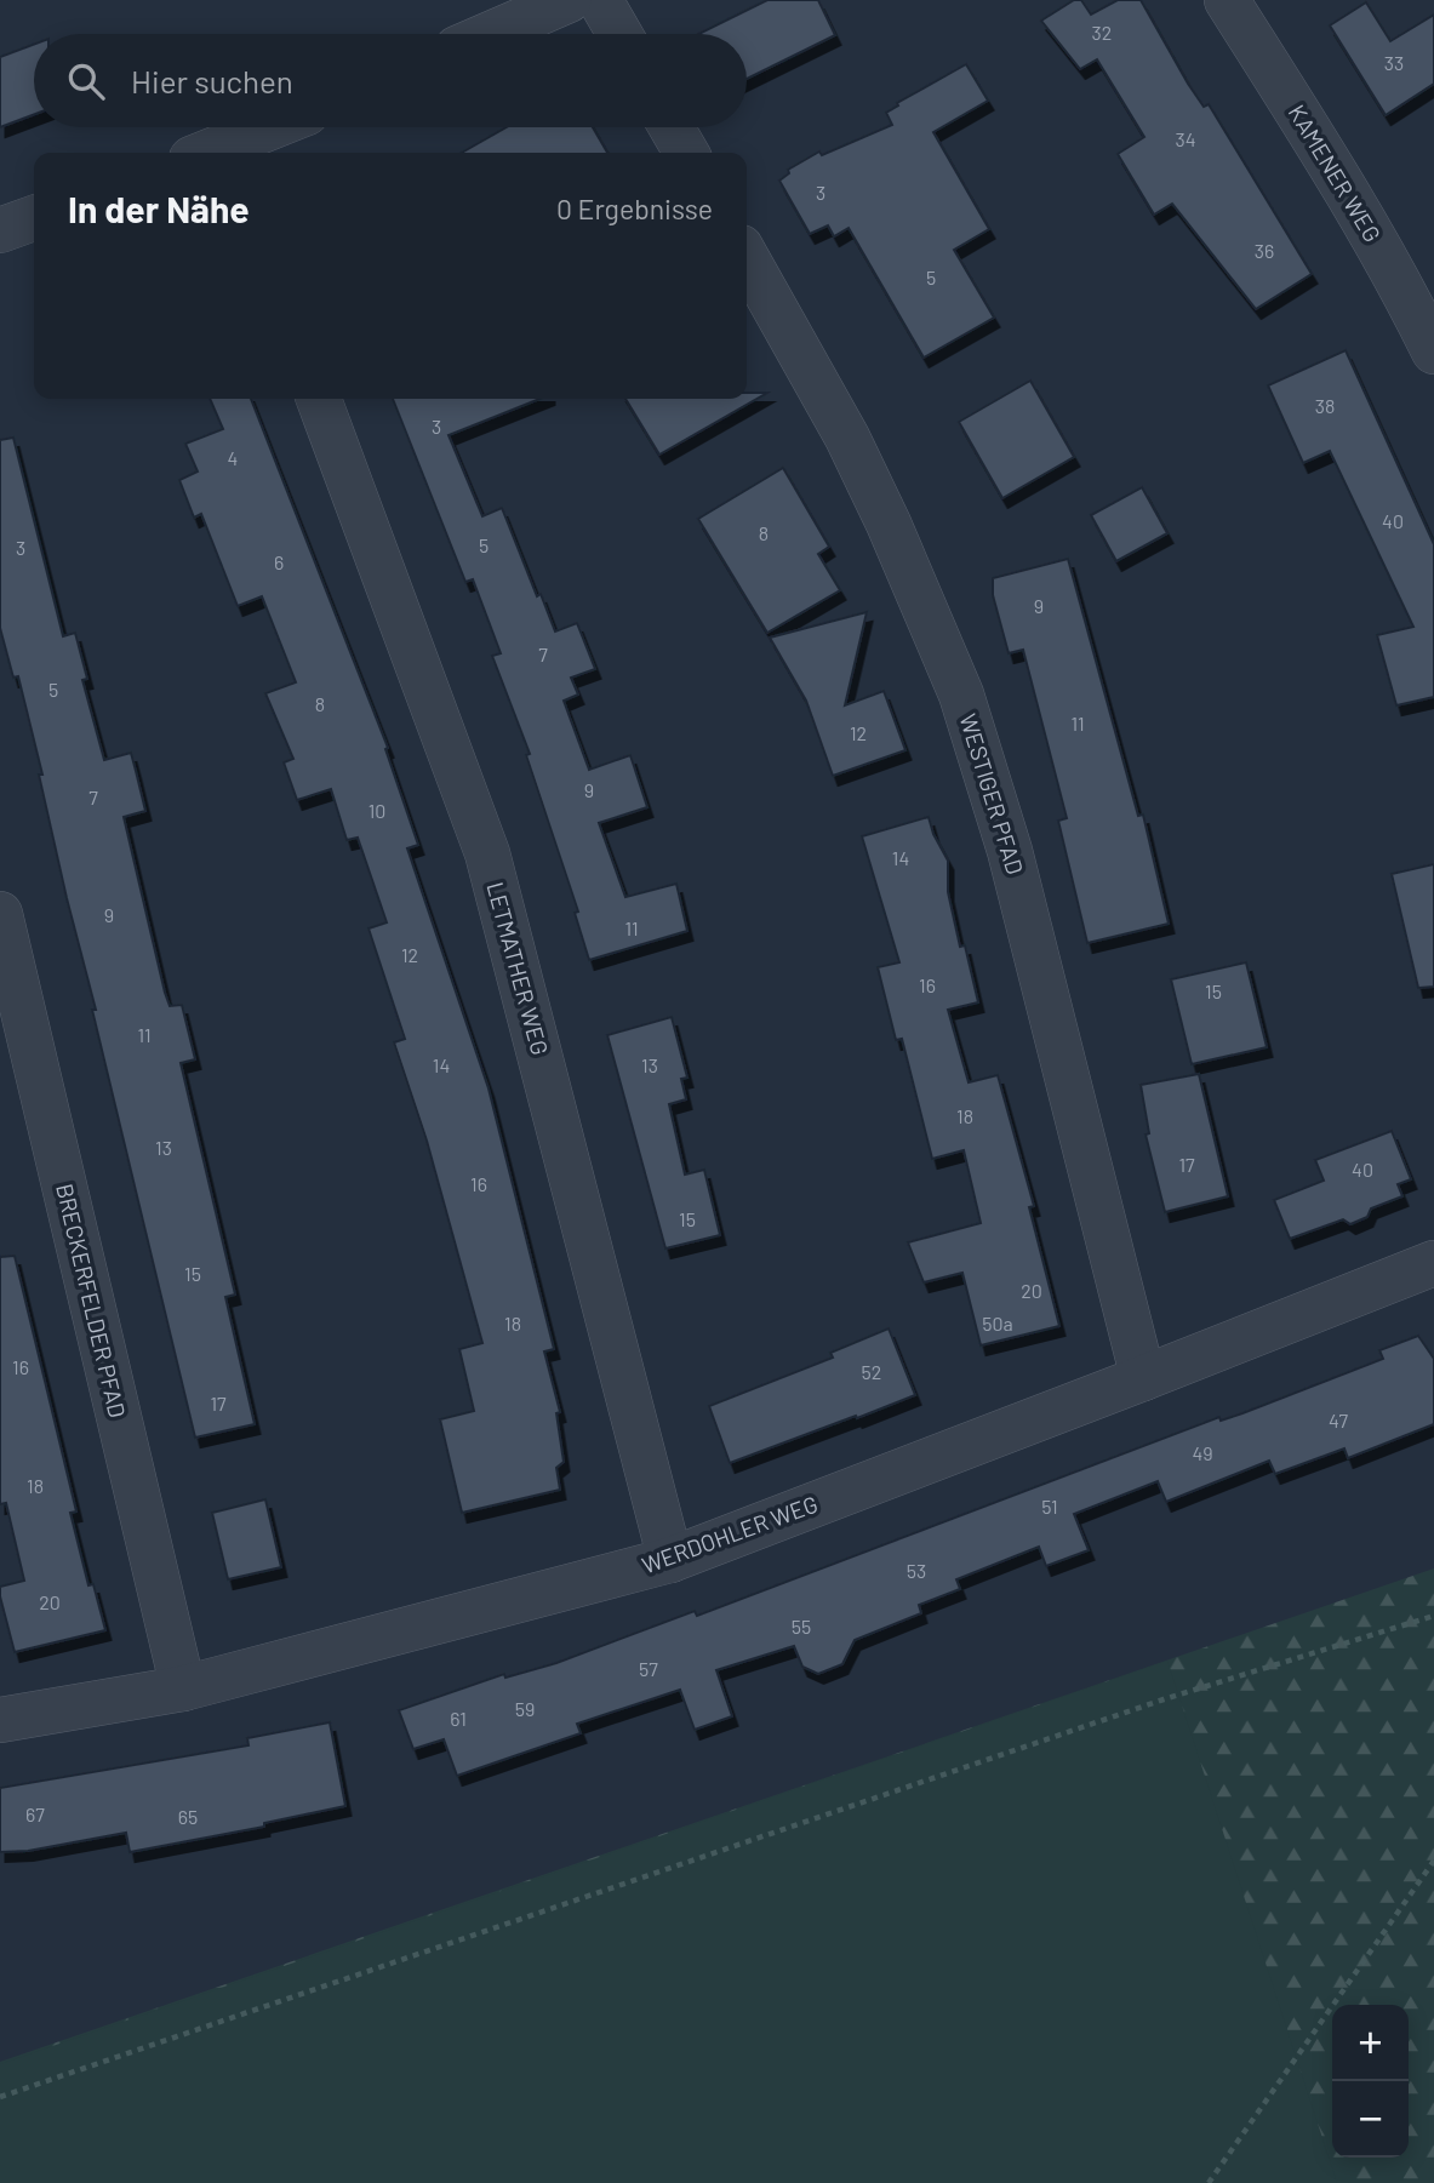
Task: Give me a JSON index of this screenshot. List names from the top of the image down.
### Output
{
  "streets": {
    "street": [
      "KAMENER WEG",
      "WESTIGER PFAD",
      "LETMATHER WEG",
      "BRECKERFELDER PFAD",
      "WERDOHLER WEG"
    ]
  },
  "crossings": [
    ["WESTIGER PFAD", "WERDOHLER WEG"],
    ["LETMATHER WEG", "WERDOHLER WEG"],
    ["BRECKERFELDER PFAD", "WERDOHLER WEG"]
  ],
  "house_numbers": [
    "32",
    "33",
    "34",
    "3",
    "36",
    "5",
    "38",
    "3",
    "4",
    "40",
    "8",
    "5",
    "3",
    "6",
    "9",
    "7",
    "5",
    "8",
    "11",
    "12",
    "9",
    "7",
    "10",
    "14",
    "9",
    "11",
    "12",
    "16",
    "15",
    "11",
    "14",
    "13",
    "18",
    "13",
    "17",
    "40",
    "16",
    "15",
    "15",
    "20",
    "18",
    "50a",
    "16",
    "52",
    "17",
    "47",
    "49",
    "18",
    "51",
    "53",
    "20",
    "55",
    "57",
    "59",
    "61",
    "67",
    "65"
  ],
  "page": {
    "search": "Hier suchen",
    "heading": ["In der Nähe", "0 Ergebnisse"],
    "map_buttons": ["+", "−"]
  }
}
